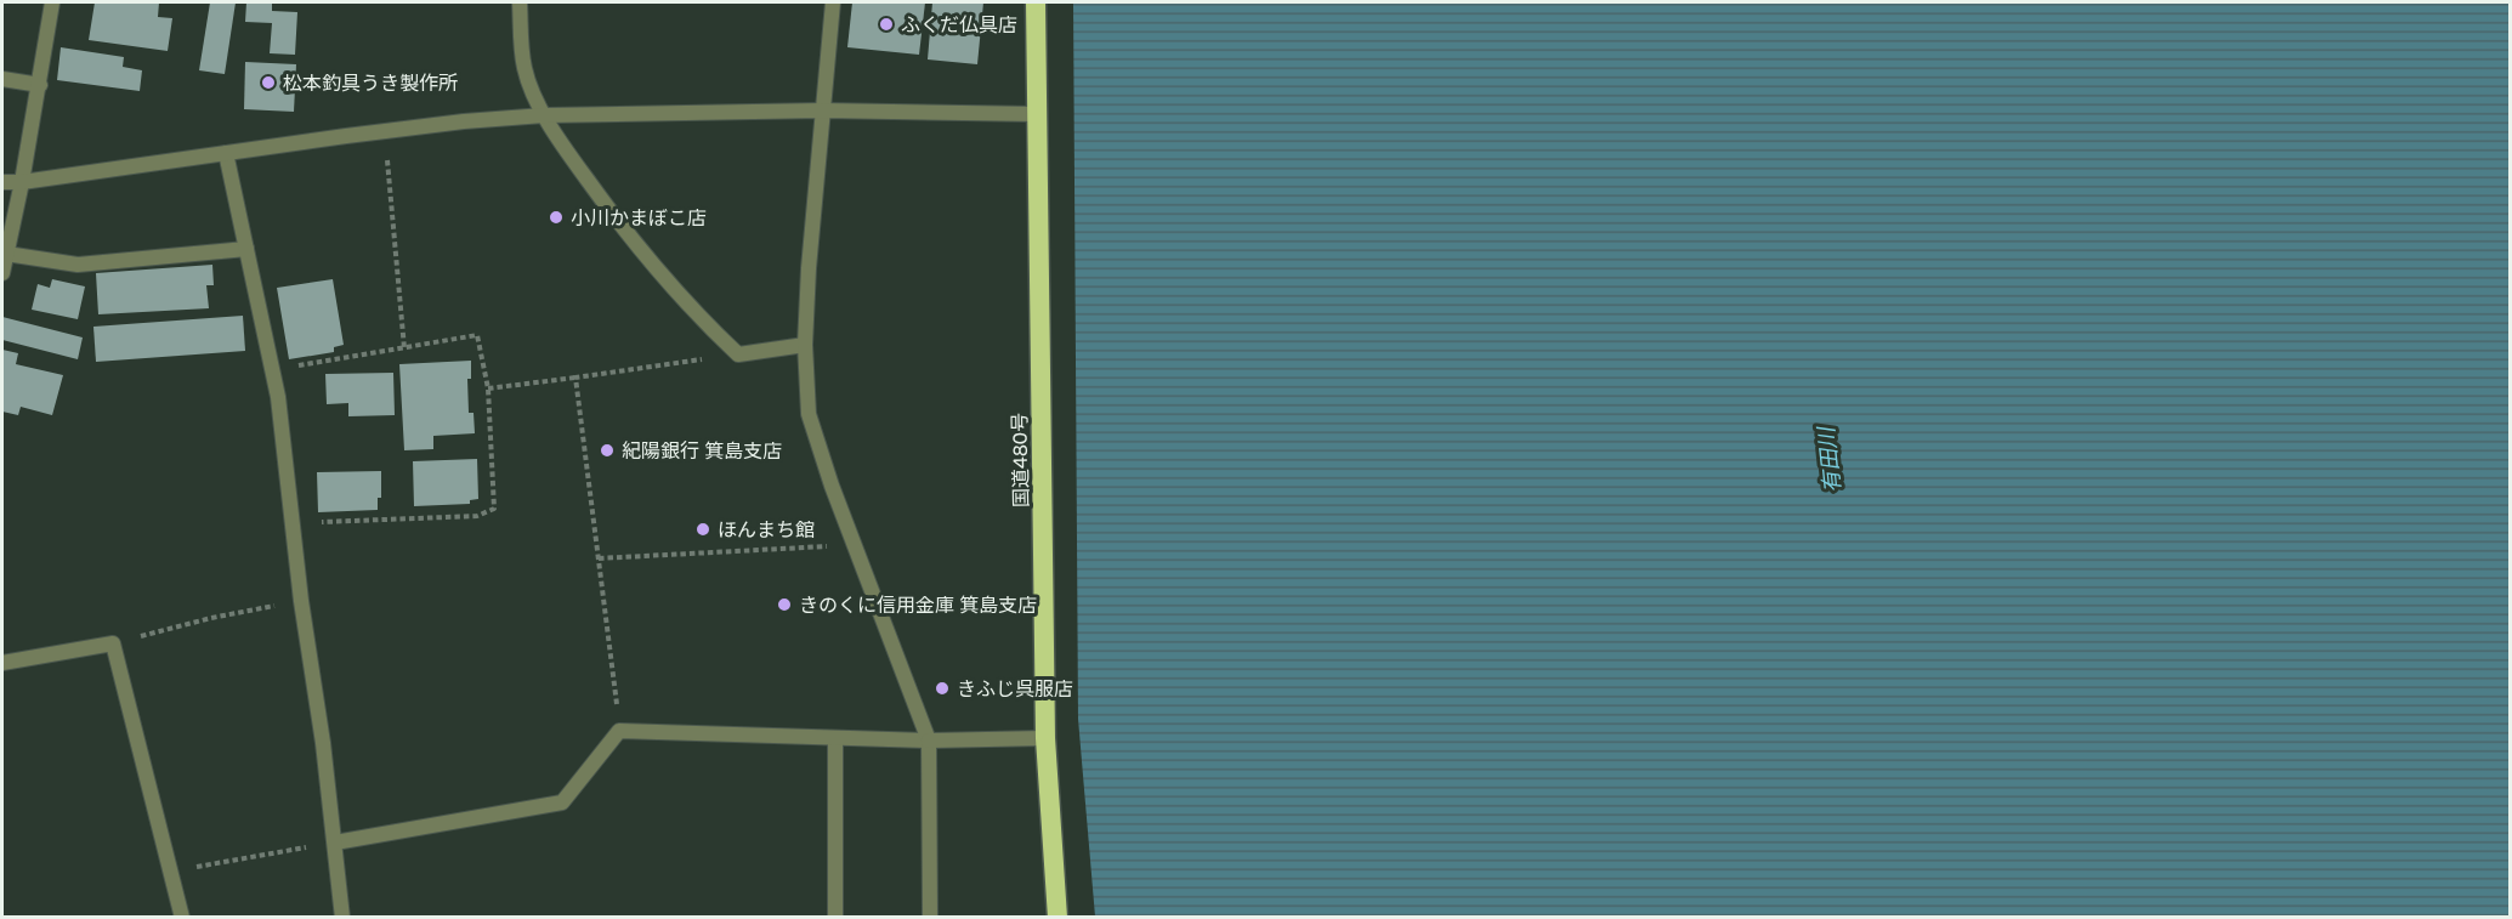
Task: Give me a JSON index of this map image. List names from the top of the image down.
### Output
{
  "streets": {
    "highway": ["国道480号"]
  },
  "water": ["有田川"],
  "places": [
    "ふくだ仏具店",
    "松本釣具うき製作所",
    "小川かまぼこ店",
    "紀陽銀行 箕島支店",
    "ほんまち館",
    "きのくに信用金庫 箕島支店",
    "きふじ呉服店"
  ]
}
